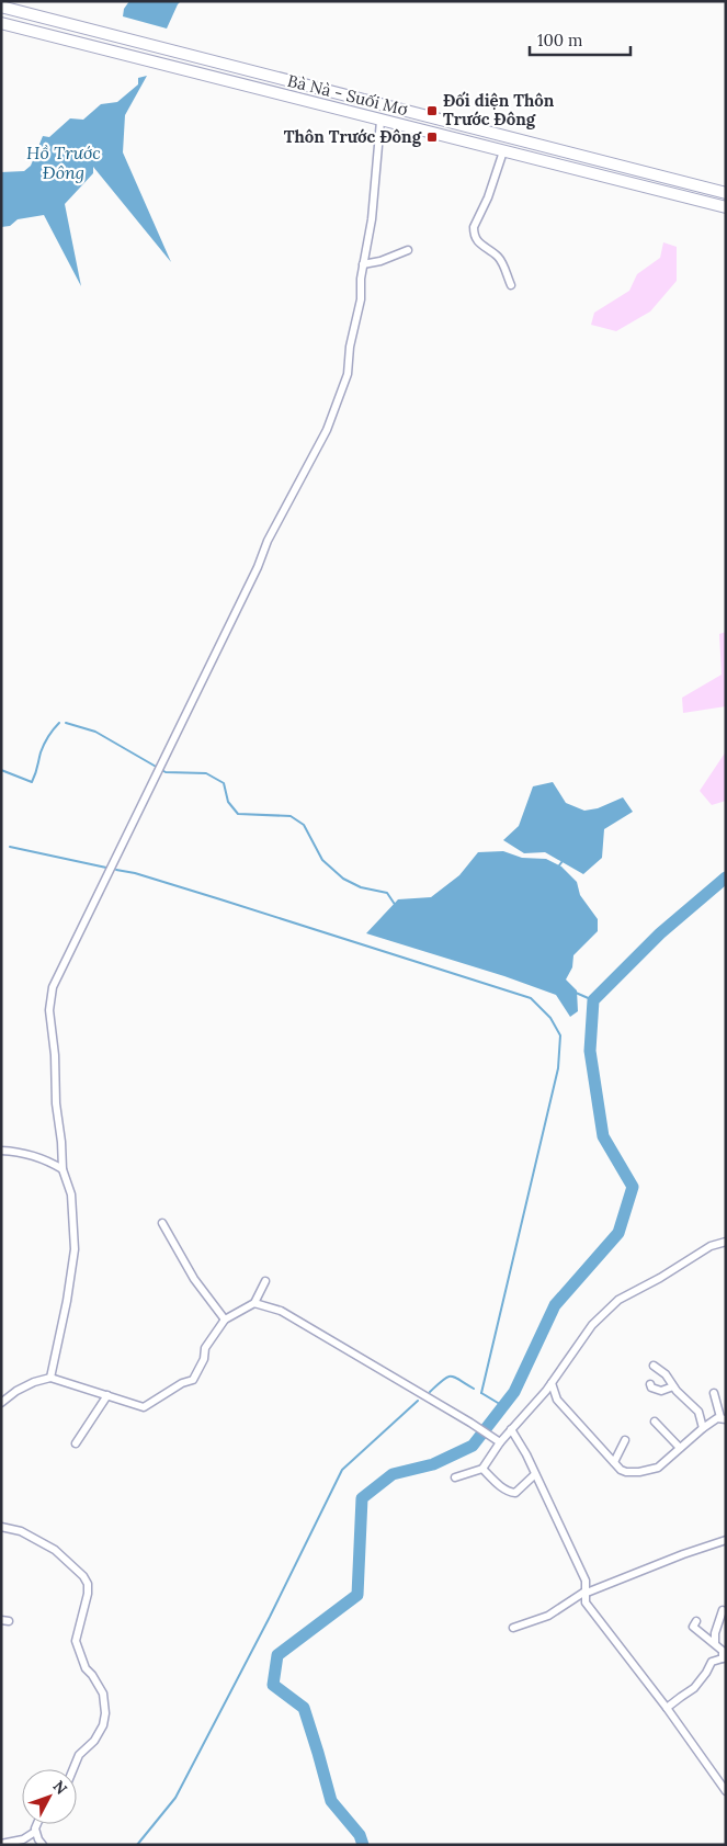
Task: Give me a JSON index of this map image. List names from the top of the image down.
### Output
{
  "streets": {
    "main road": ["Bà Nà - Suối Mơ"]
  },
  "water": ["Hồ Trước Đông"],
  "places": {
    "transit": ["Đối diện Thôn Trước Đông", "Thôn Trước Đông"]
  },
  "scale_bar": "100 m",
  "north": "top right"
}
